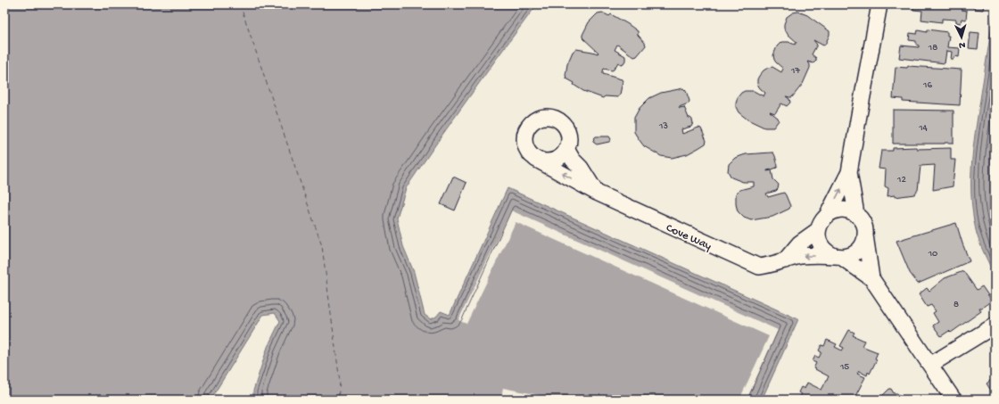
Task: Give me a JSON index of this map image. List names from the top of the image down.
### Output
{
  "streets": {
    "street": ["Cove Way"]
  },
  "house_numbers": [
    "18",
    "17",
    "16",
    "13",
    "14",
    "12",
    "10",
    "8",
    "15"
  ],
  "north": "bottom"
}
